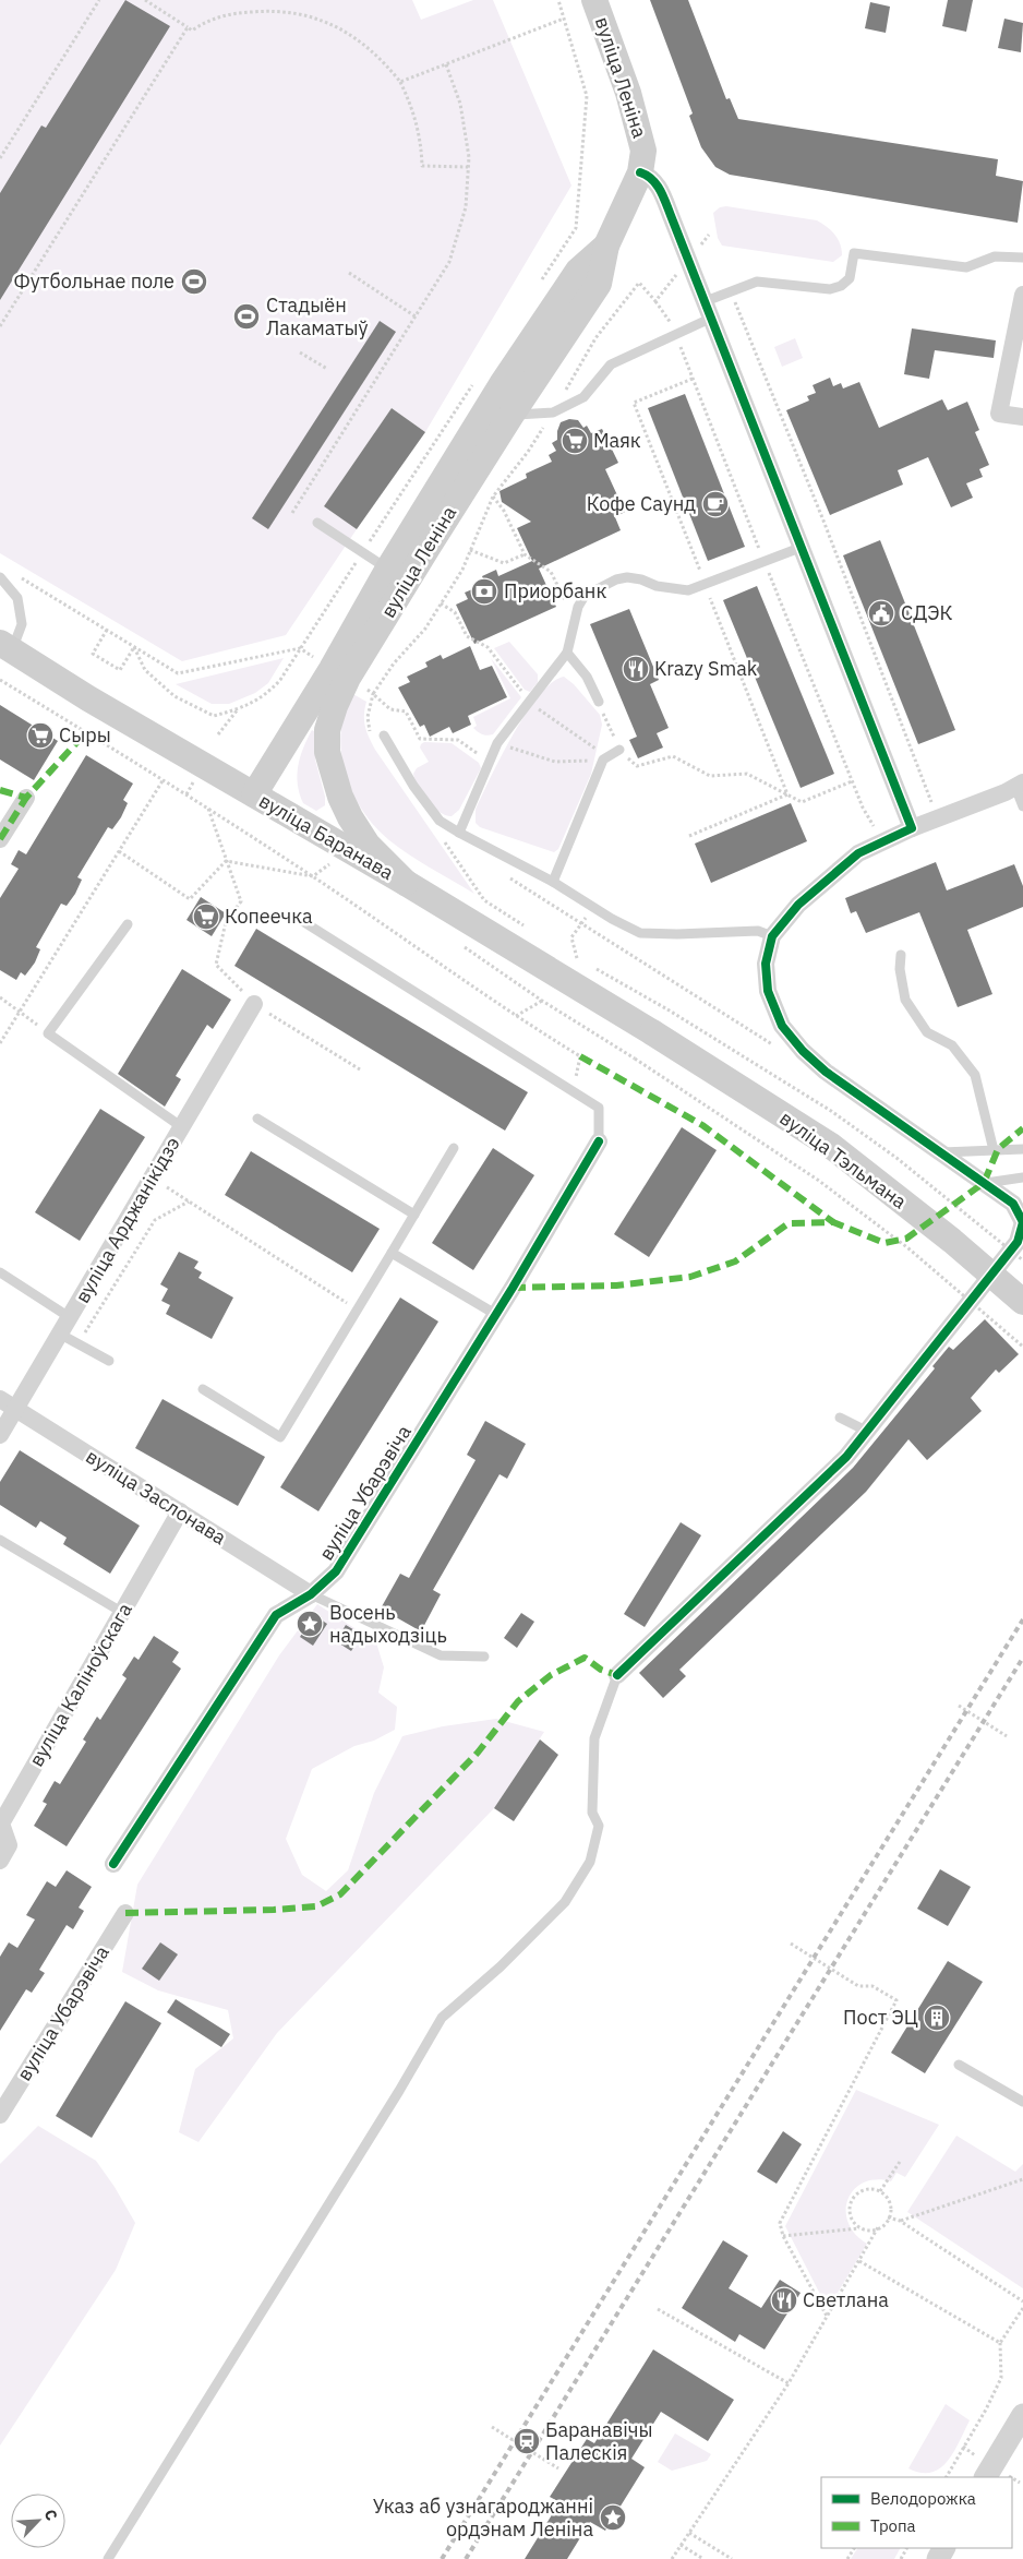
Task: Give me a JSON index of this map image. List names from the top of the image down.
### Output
{
  "streets": {
    "main road": ["вуліца Леніна", "вуліца Баранава", "вуліца Тэльмана"],
    "street": [
      "вуліца Арджанікідзэ",
      "вуліца Убарэвіча",
      "вуліца Заслонава",
      "вуліца Каліноўскага"
    ]
  },
  "crossings": [
    ["вуліца Леніна", "вуліца Баранава"],
    ["вуліца Баранава", "вуліца Тэльмана"],
    ["вуліца Арджанікідзэ", "вуліца Заслонава"],
    ["вуліца Убарэвіча", "вуліца Заслонава"],
    ["вуліца Заслонава", "вуліца Каліноўскага"]
  ],
  "places": {
    "sports": ["Футбольнае поле", "Стадыён Лакаматыў"],
    "supermarket": ["Маяк", "Сыры", "Копеечка"],
    "cafe": ["Кофе Саунд"],
    "bank": ["Приорбанк"],
    "public building": ["СДЭК"],
    "restaurant": ["Krazy Smak", "Светлана"],
    "place": ["Восень надыходзіць", "Указ аб узнагароджанні ордэнам Леніна"],
    "building": ["Пост ЭЦ"],
    "station": ["Баранавічы Палескія"]
  },
  "legend": ["Велодорожка", "Тропа"],
  "north": "top right"
}
